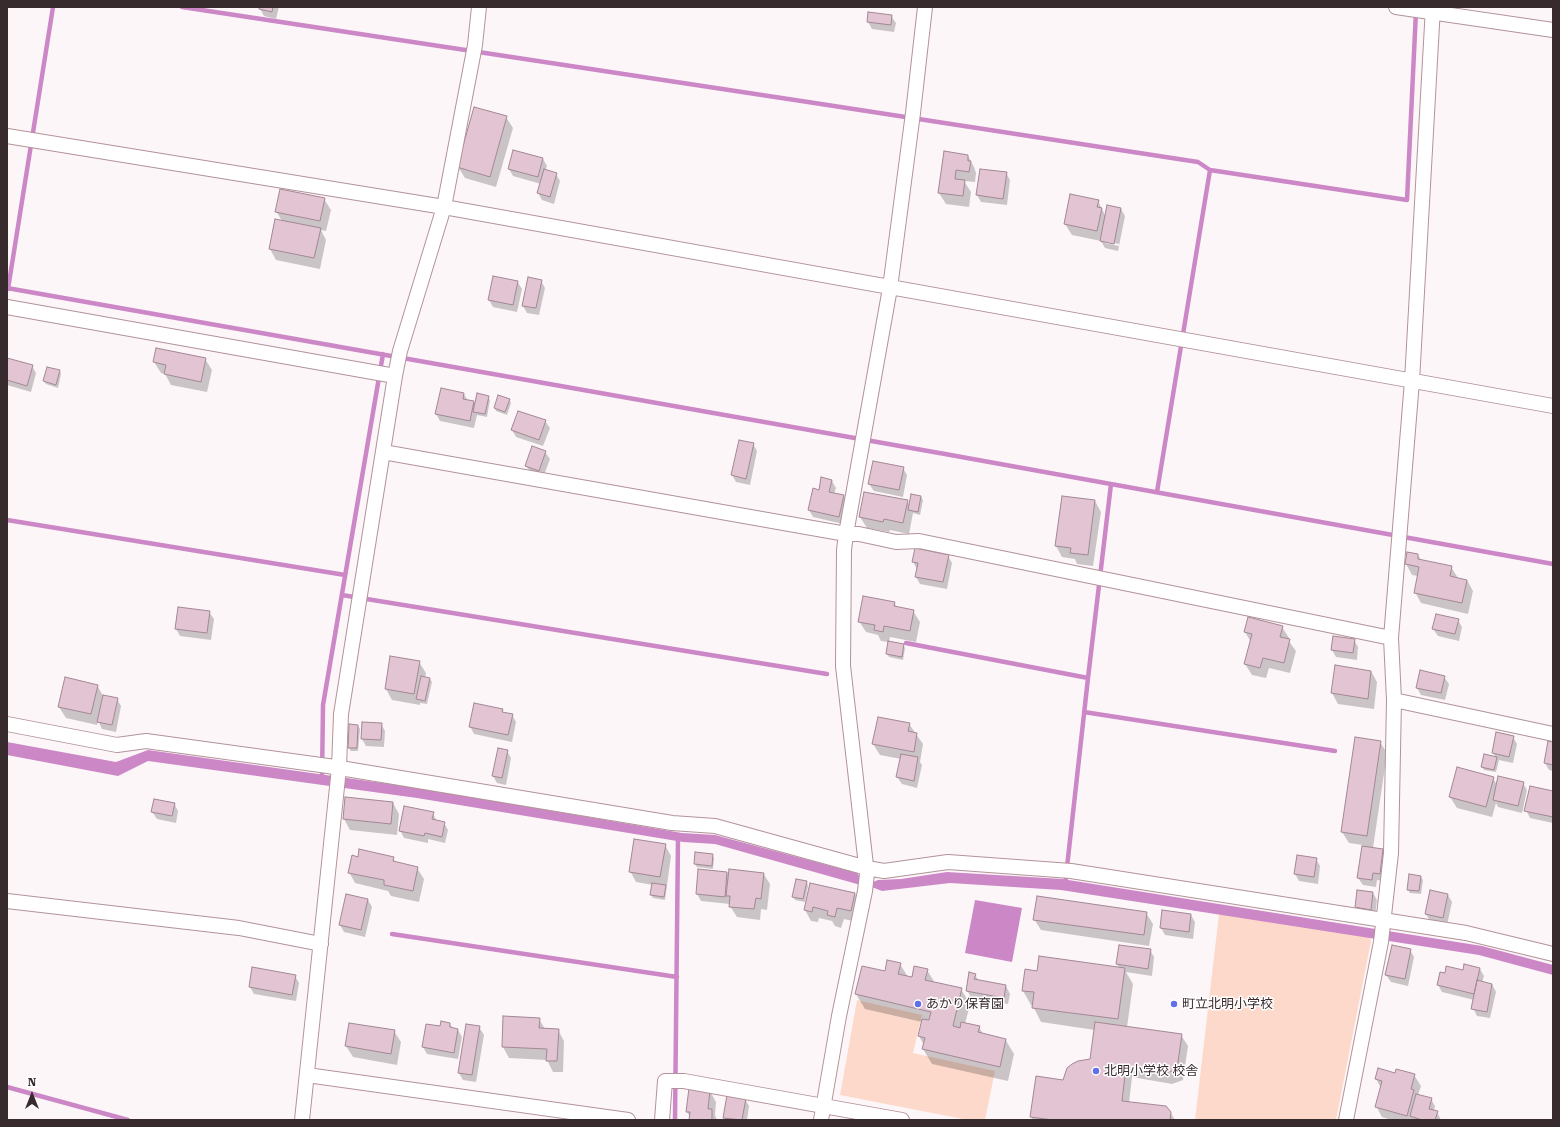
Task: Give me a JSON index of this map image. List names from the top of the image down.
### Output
{
  "places": ["あかり保育園", "町立北明小学校", "北明小学校 校舎"],
  "north": "top"
}
